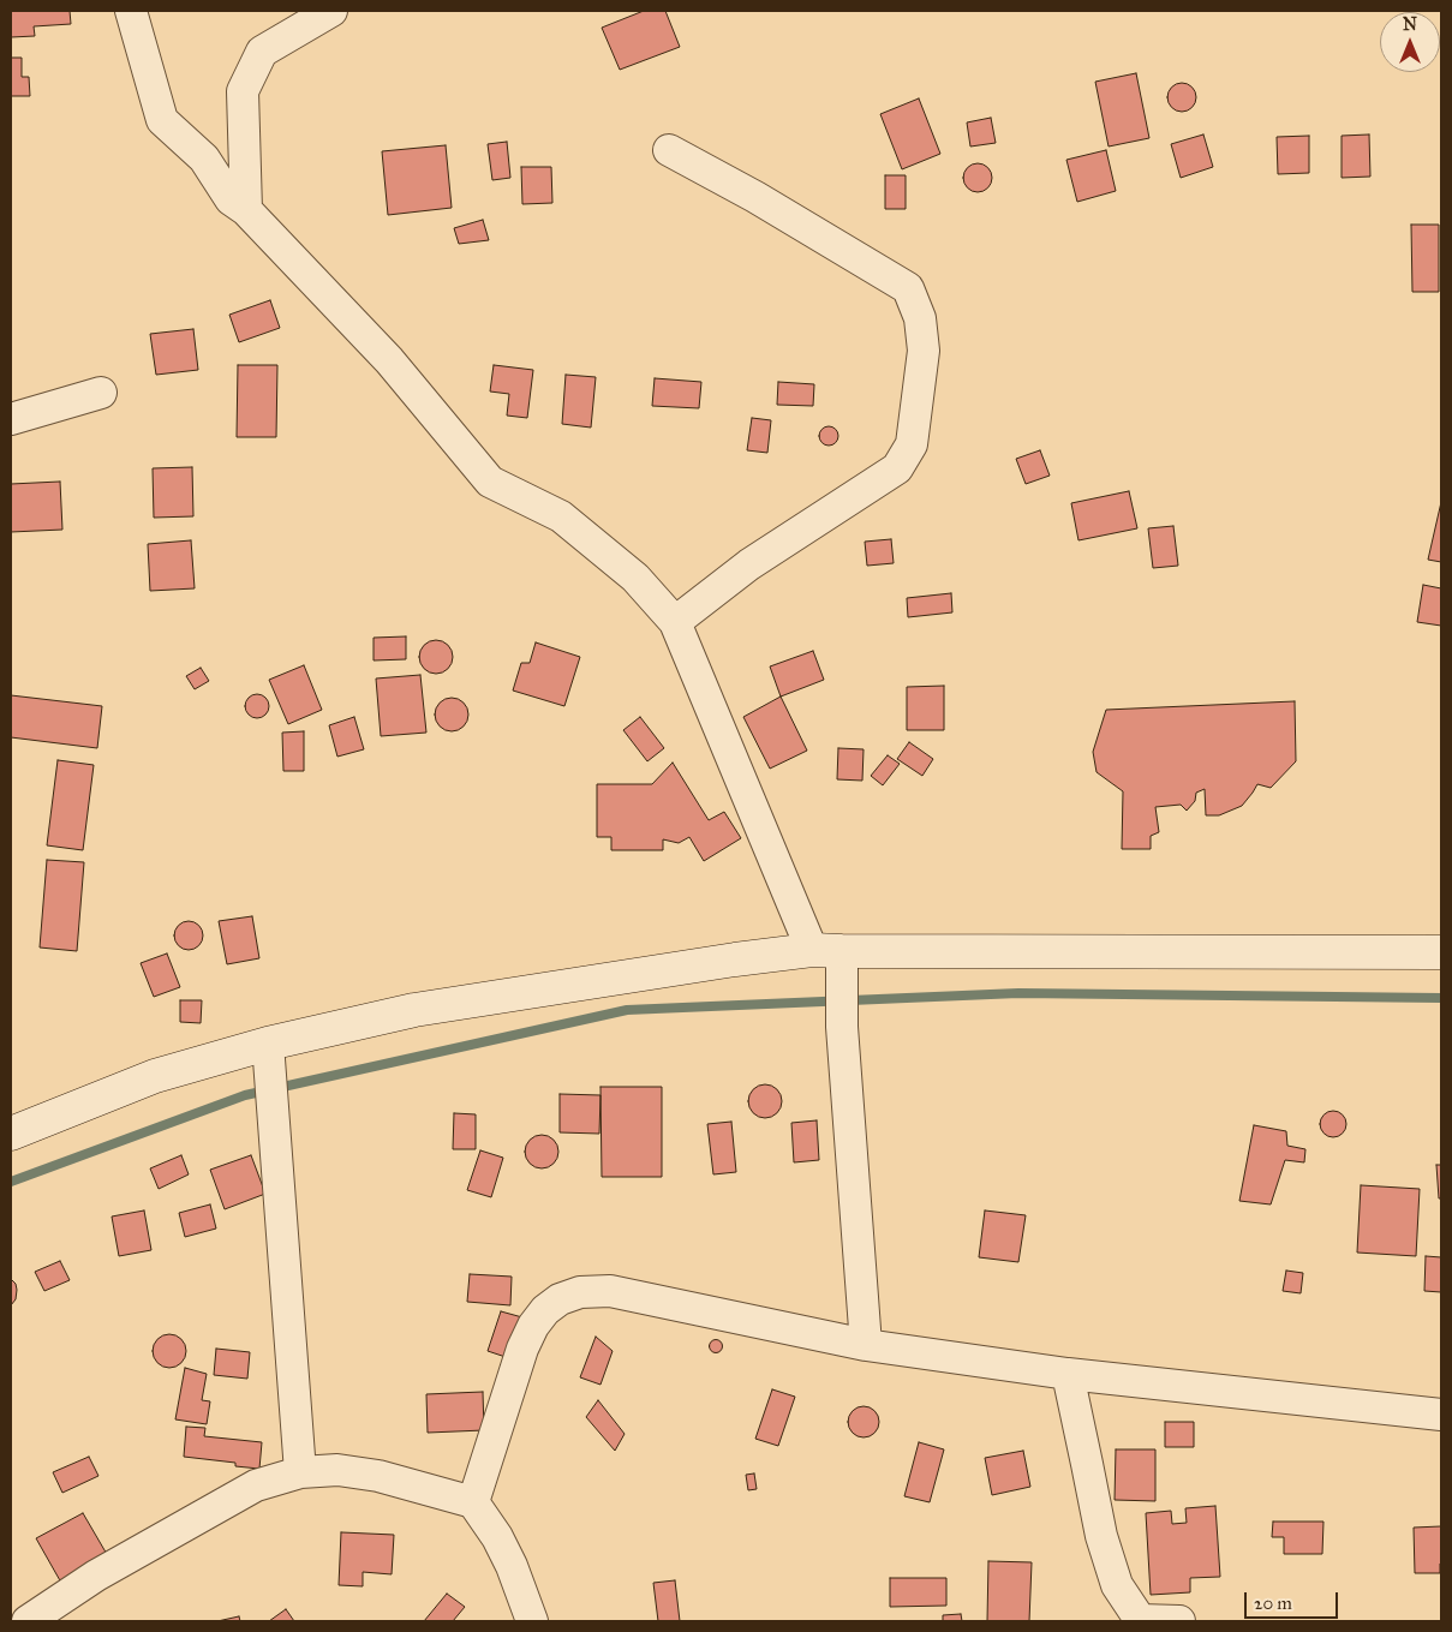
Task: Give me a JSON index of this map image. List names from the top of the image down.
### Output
{
  "scale_bar": "20 m",
  "north": "top"
}
